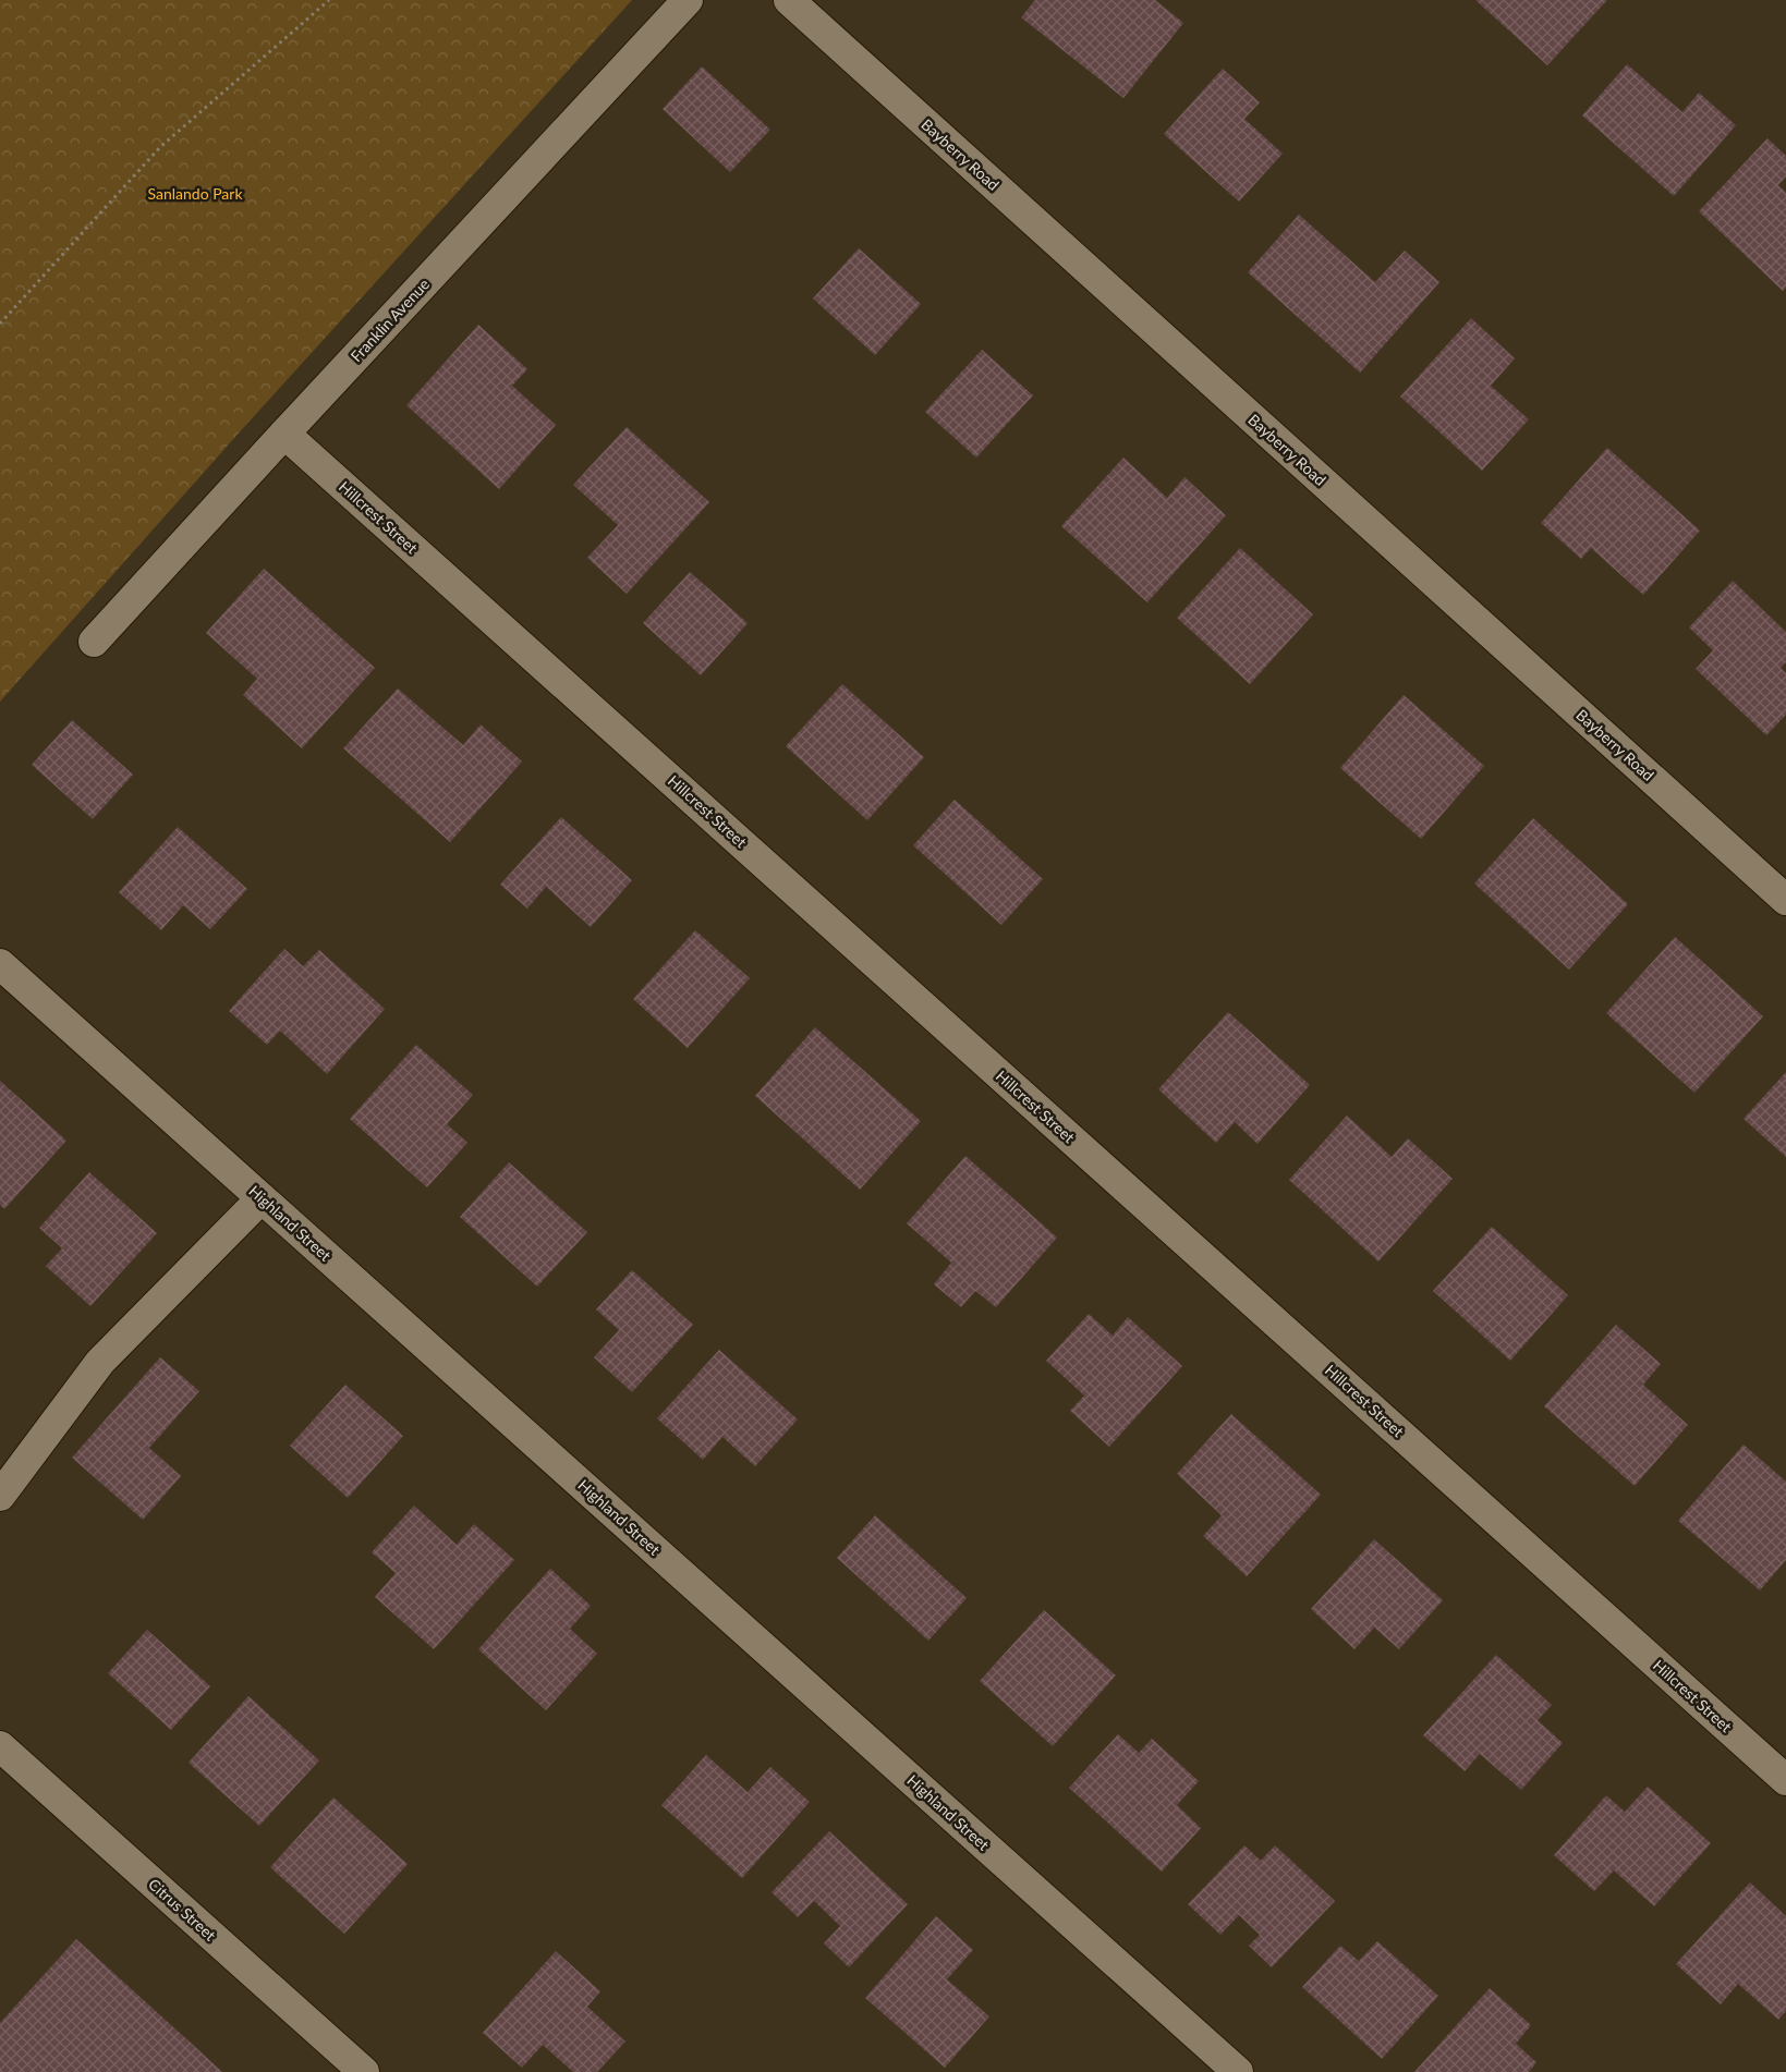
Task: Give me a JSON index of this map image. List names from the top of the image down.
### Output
{
  "streets": {
    "street": [
      "Bayberry Road",
      "Franklin Avenue",
      "Hillcrest Street",
      "Highland Street",
      "Citrus Street"
    ]
  },
  "crossings": [
    ["Franklin Avenue", "Hillcrest Street"]
  ],
  "parks": ["Sanlando Park"]
}
